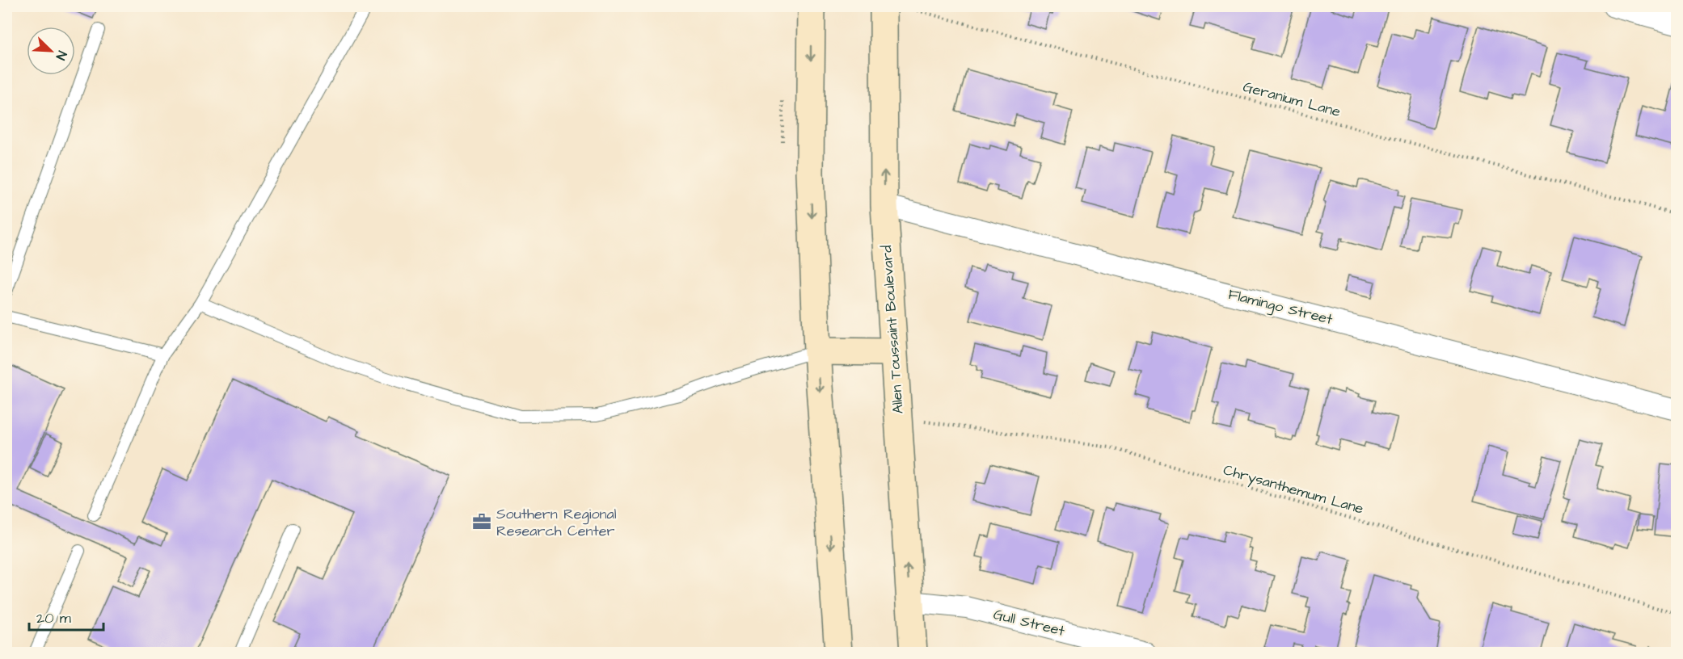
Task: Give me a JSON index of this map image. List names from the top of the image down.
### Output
{
  "streets": {
    "main road": ["Allen Toussaint Boulevard"],
    "street": ["Flamingo Street", "Gull Street"],
    "path": ["Geranium Lane", "Chrysanthemum Lane"]
  },
  "crossings": [
    ["Flamingo Street", "Allen Toussaint Boulevard"],
    ["Allen Toussaint Boulevard", "Chrysanthemum Lane"],
    ["Allen Toussaint Boulevard", "Gull Street"]
  ],
  "places": {
    "office": ["Southern Regional Research Center"]
  },
  "scale_bar": "20 m",
  "north": "bottom right"
}
